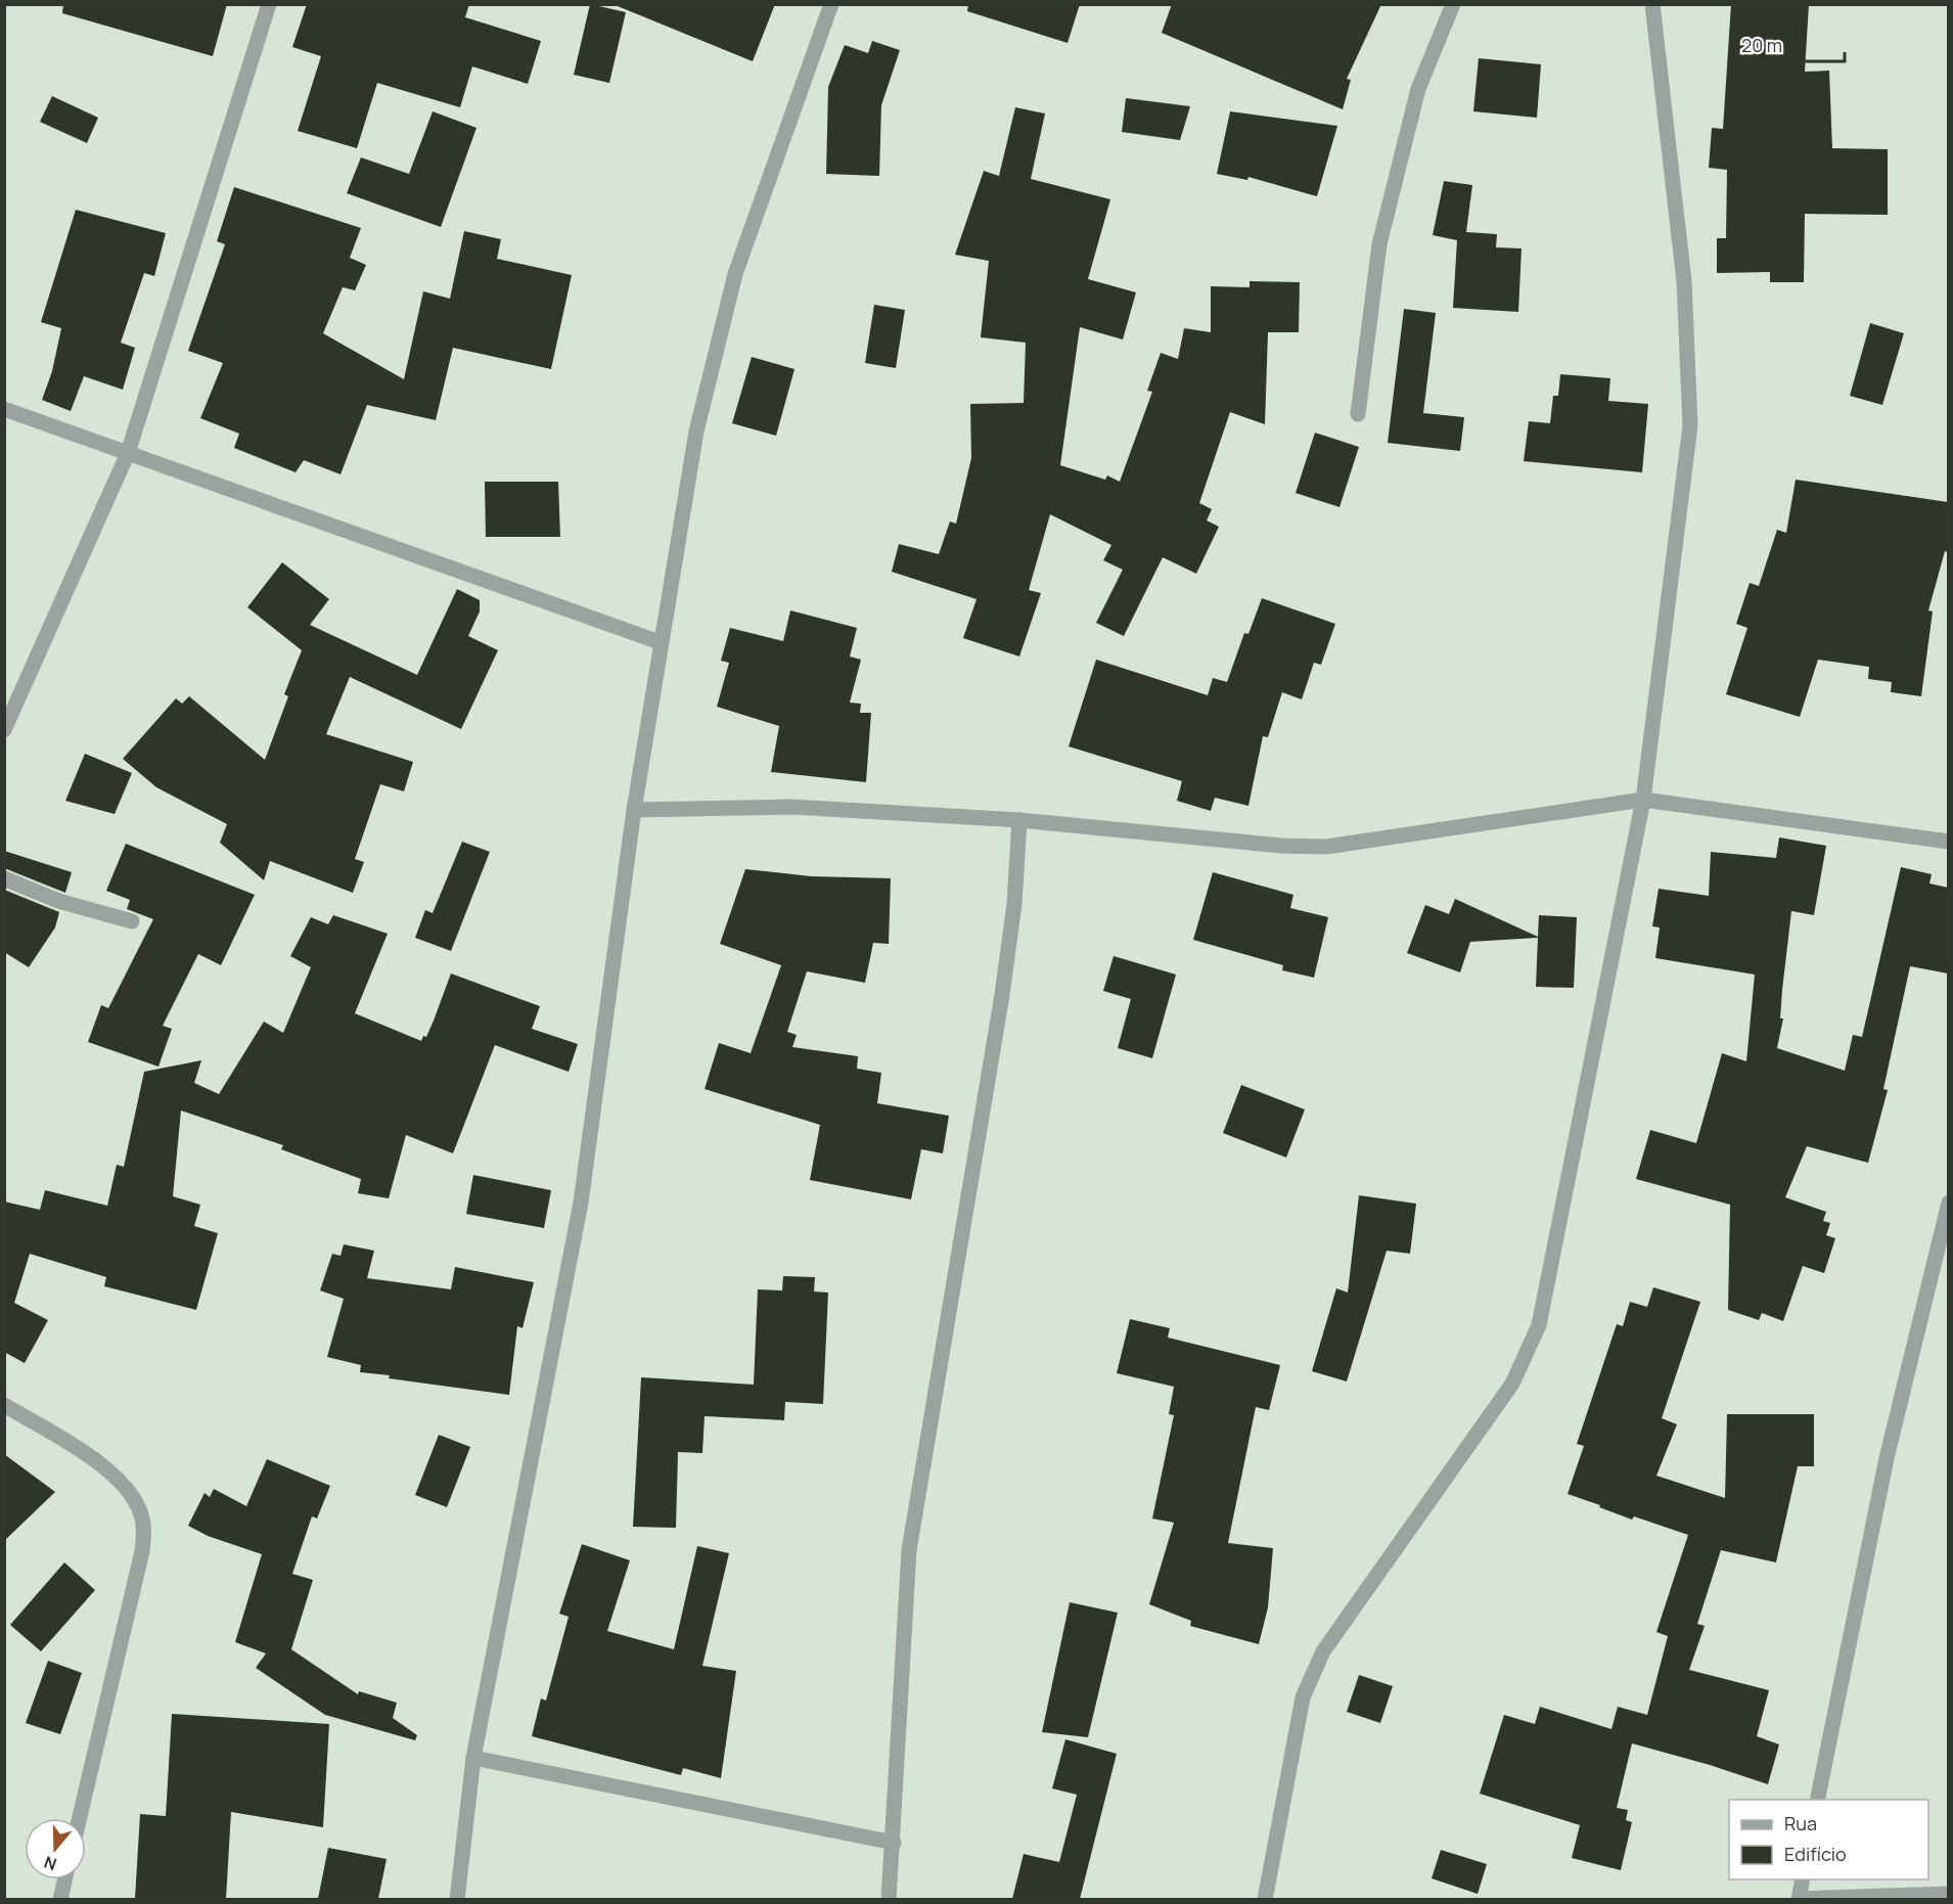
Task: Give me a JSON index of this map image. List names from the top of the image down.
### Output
{
  "legend": ["Rua", "Edifício"],
  "scale_bar": "20 m",
  "north": "bottom"
}
